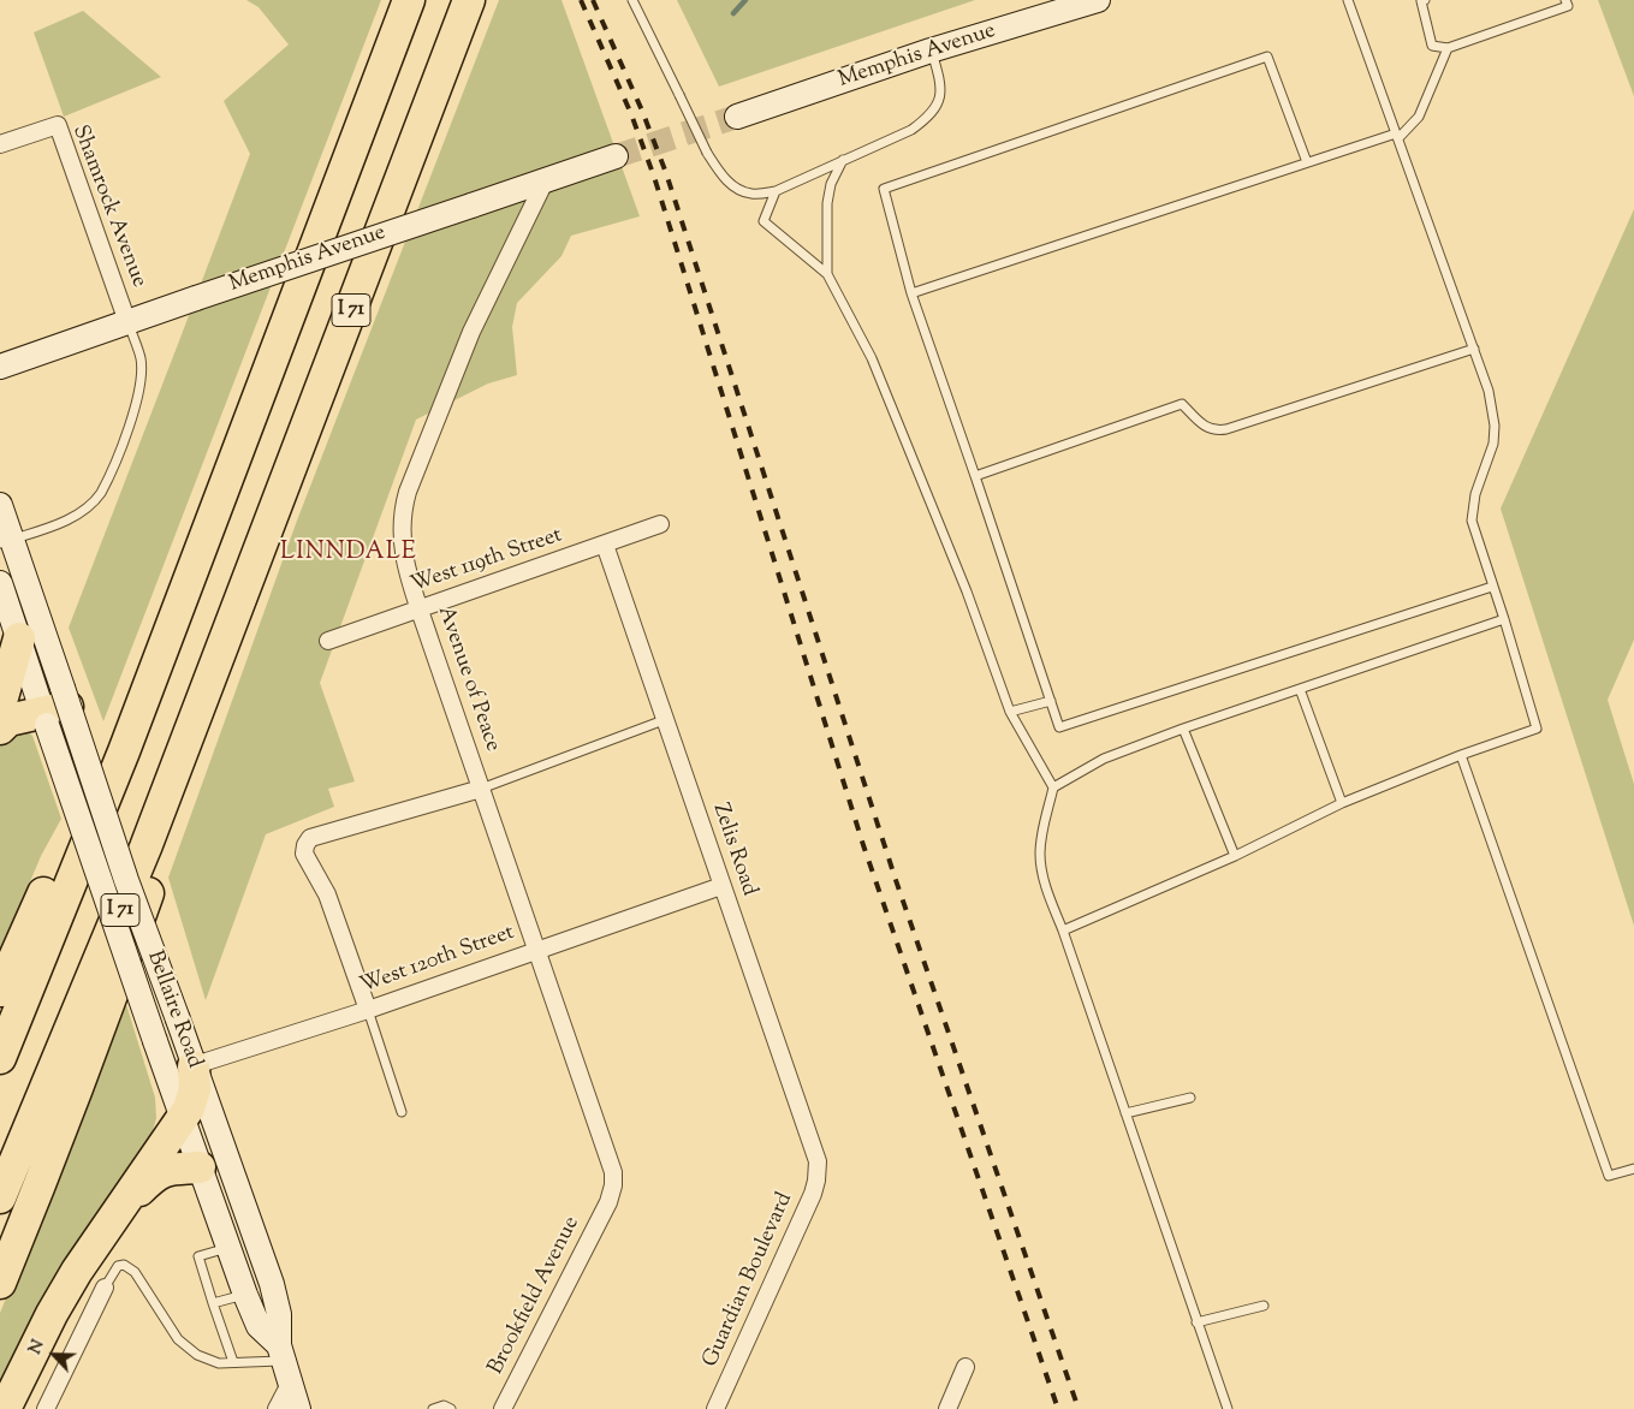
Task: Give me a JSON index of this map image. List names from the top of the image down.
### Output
{
  "streets": {
    "highway": ["I 71"],
    "street": [
      "Memphis Avenue",
      "Shamrock Avenue",
      "West 119th Street",
      "Avenue of Peace",
      "Zelis Road",
      "West 120th Street",
      "Bellaire Road",
      "Guardian Boulevard",
      "Brookfield Avenue"
    ]
  },
  "crossings": [
    ["Memphis Avenue", "Shamrock Avenue"],
    ["Memphis Avenue", "Avenue of Peace"],
    ["West 119th Street", "Avenue of Peace"],
    ["West 119th Street", "Zelis Road"],
    ["Avenue of Peace", "West 120th Street"],
    ["Avenue of Peace", "Brookfield Avenue"],
    ["Zelis Road", "West 120th Street"],
    ["Zelis Road", "Guardian Boulevard"],
    ["West 120th Street", "Bellaire Road"]
  ],
  "districts": ["LINNDALE"],
  "north": "top left"
}
